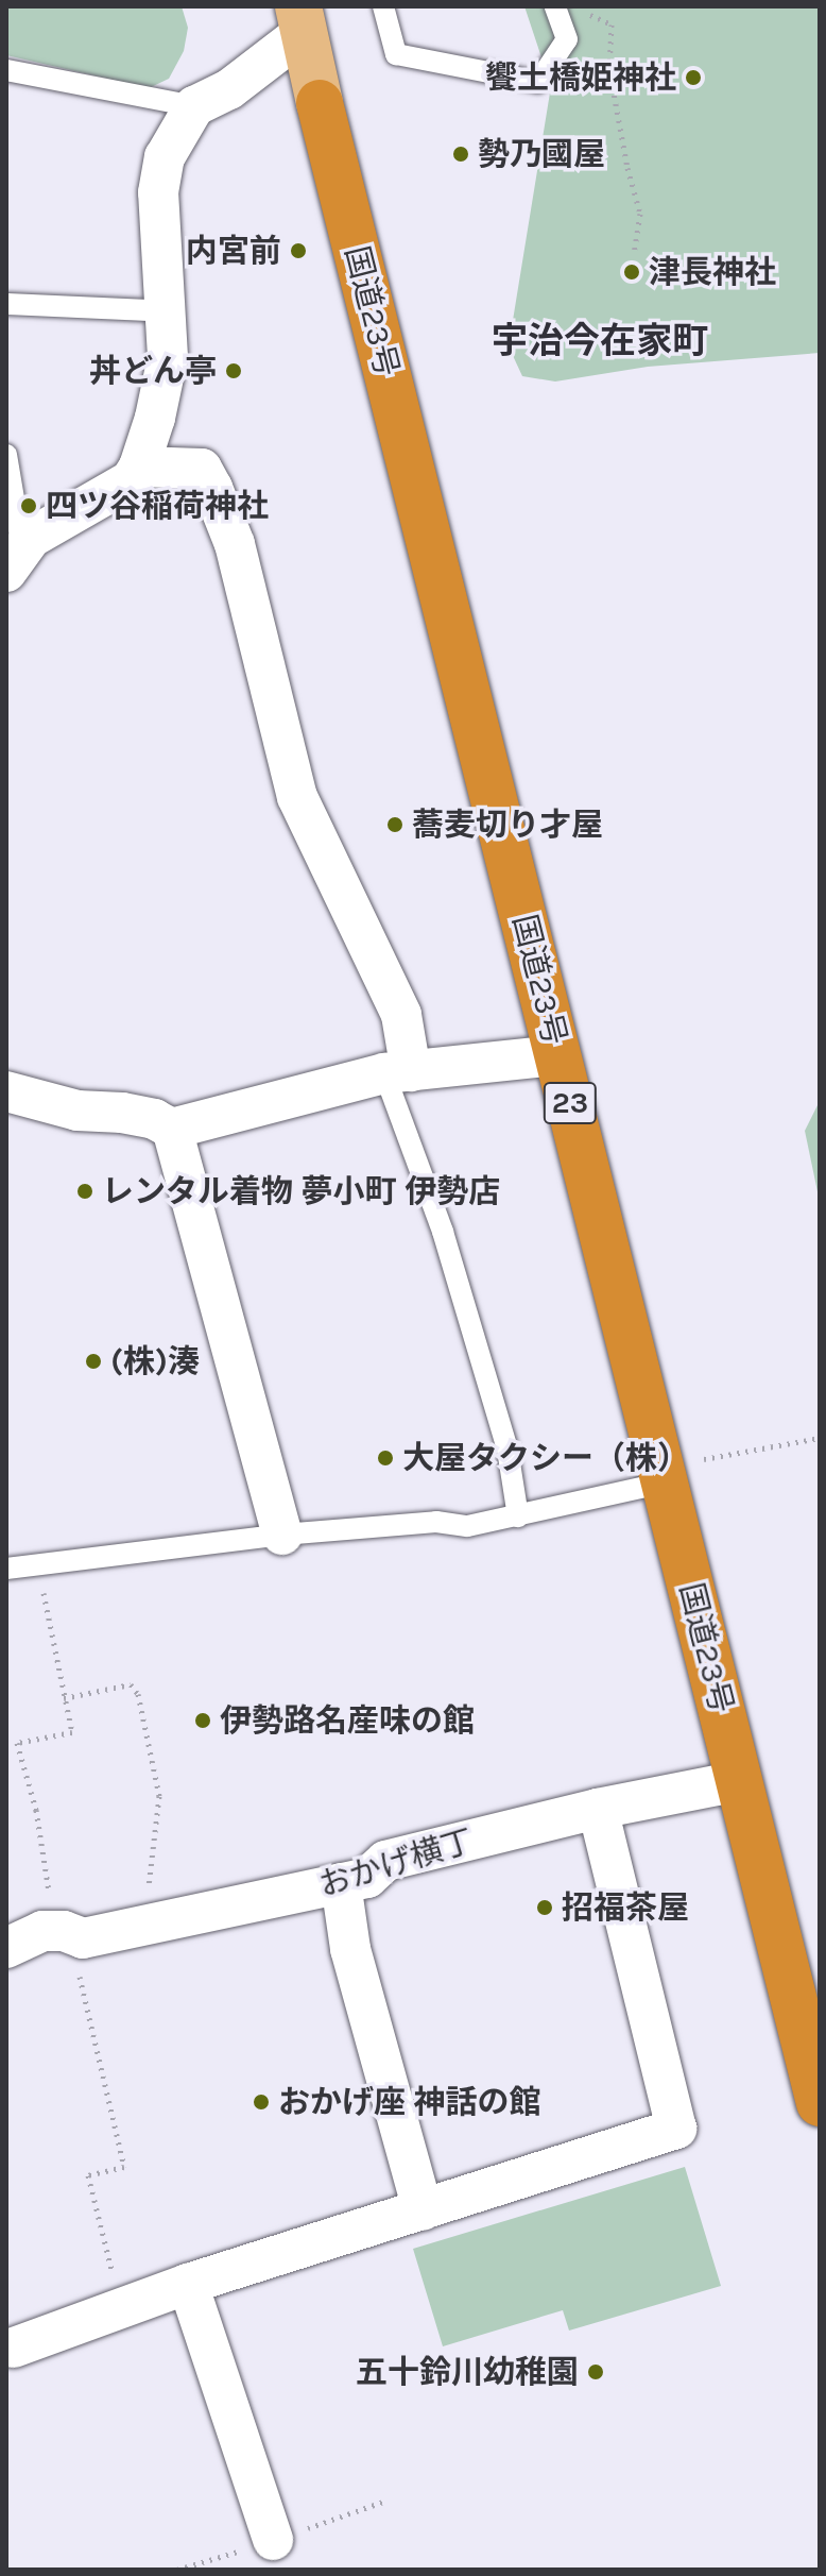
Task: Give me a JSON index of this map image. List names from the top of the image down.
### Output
{
  "streets": {
    "highway": ["国道23号", "23"],
    "street": ["おかげ横丁"]
  },
  "crossings": [
    ["国道23号", "おかげ横丁"]
  ],
  "districts": ["宇治今在家町"],
  "places": [
    "饗土橋姫神社",
    "勢乃國屋",
    "内宮前",
    "津長神社",
    "丼どん亭",
    "四ツ谷稲荷神社",
    "蕎麦切り才屋",
    "レンタル着物 夢小町 伊勢店",
    "(株)湊",
    "大屋タクシー（株）",
    "伊勢路名産味の館",
    "招福茶屋",
    "おかげ座 神話の館",
    "五十鈴川幼稚園"
  ]
}
